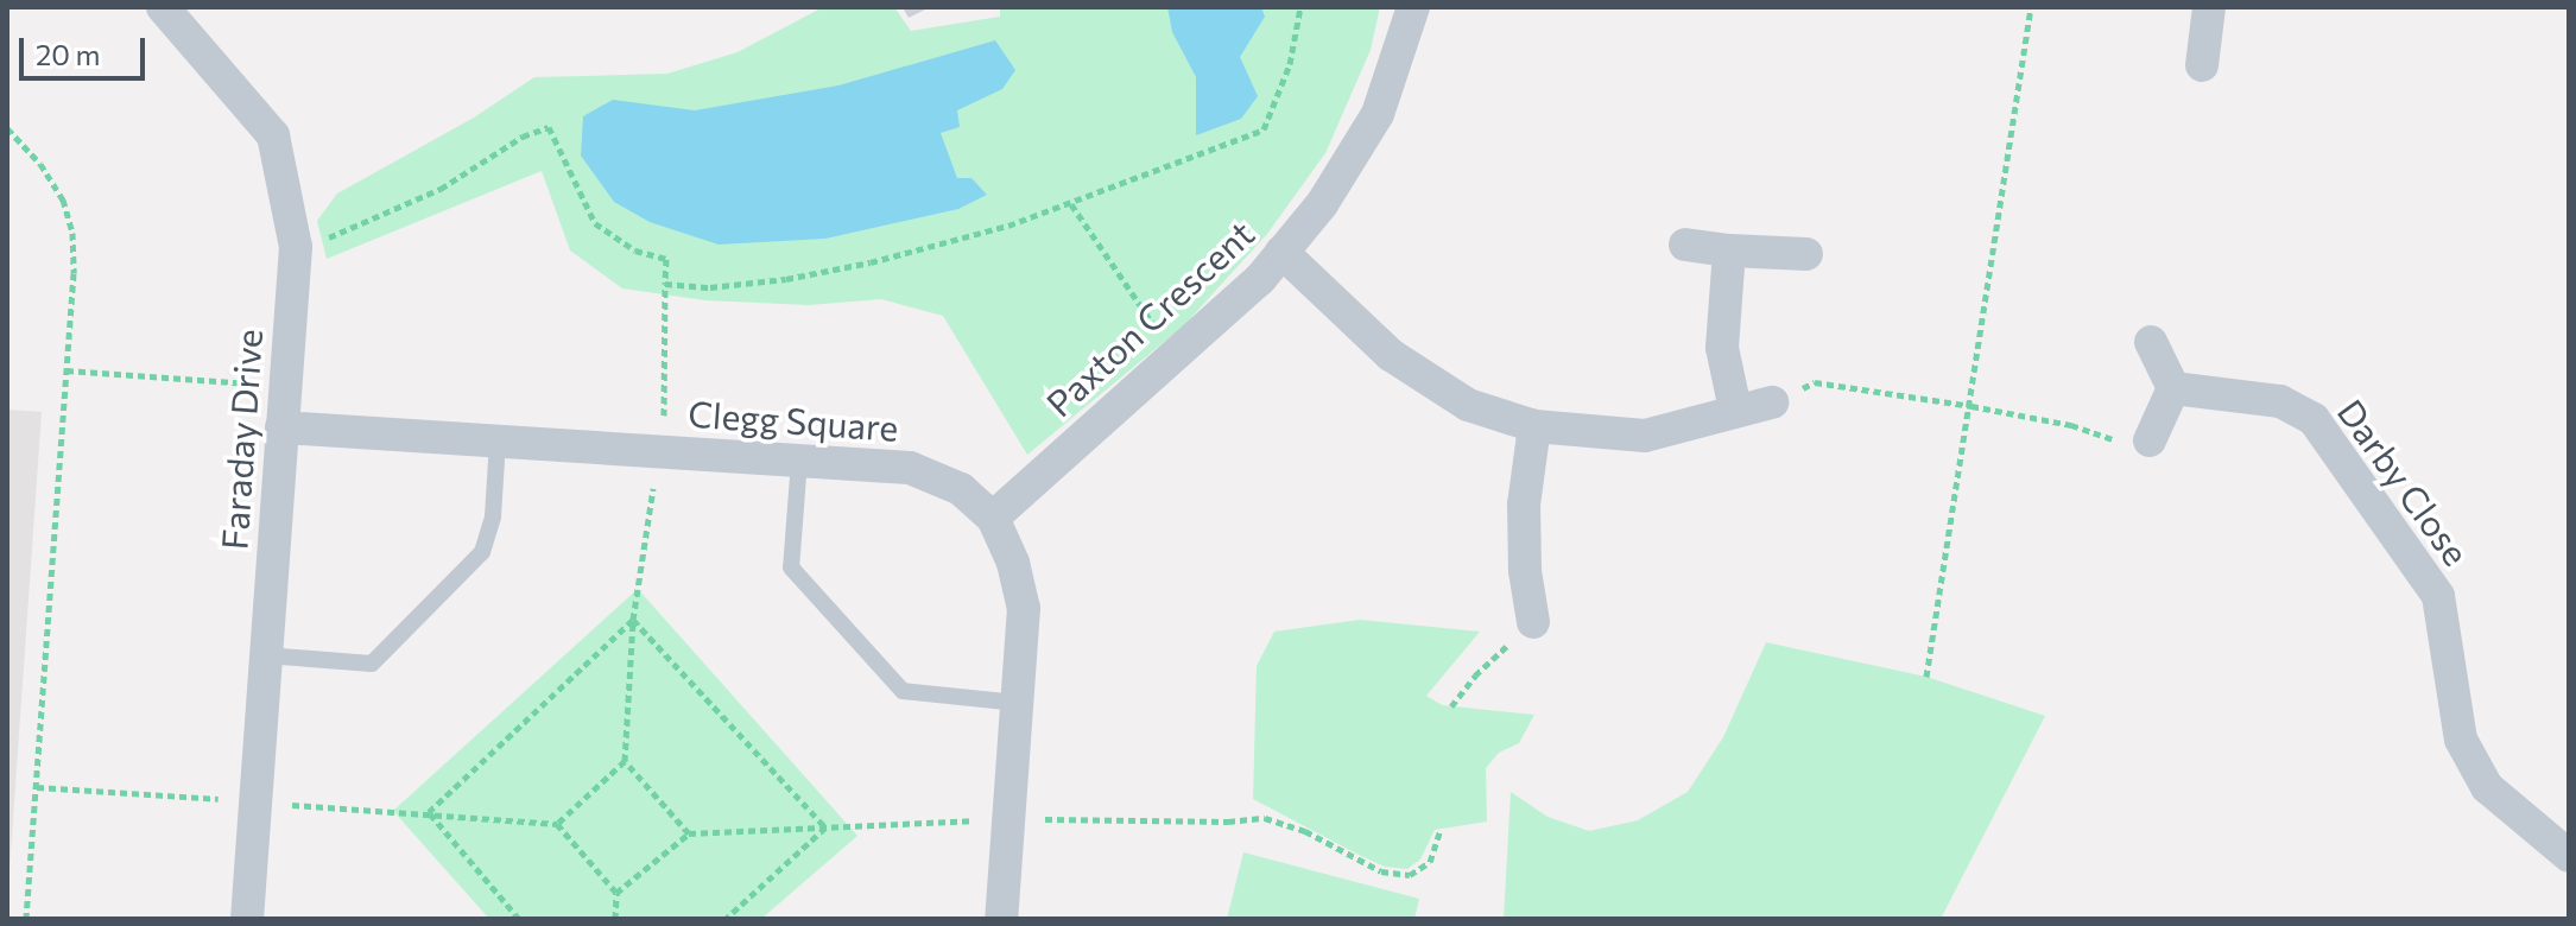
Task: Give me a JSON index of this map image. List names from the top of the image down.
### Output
{
  "streets": {
    "street": [
      "Paxton Crescent",
      "Clegg Square",
      "Faraday Drive",
      "Darby Close"
    ]
  },
  "crossings": [
    ["Paxton Crescent", "Clegg Square"],
    ["Clegg Square", "Faraday Drive"]
  ],
  "scale_bar": "20 m"
}
